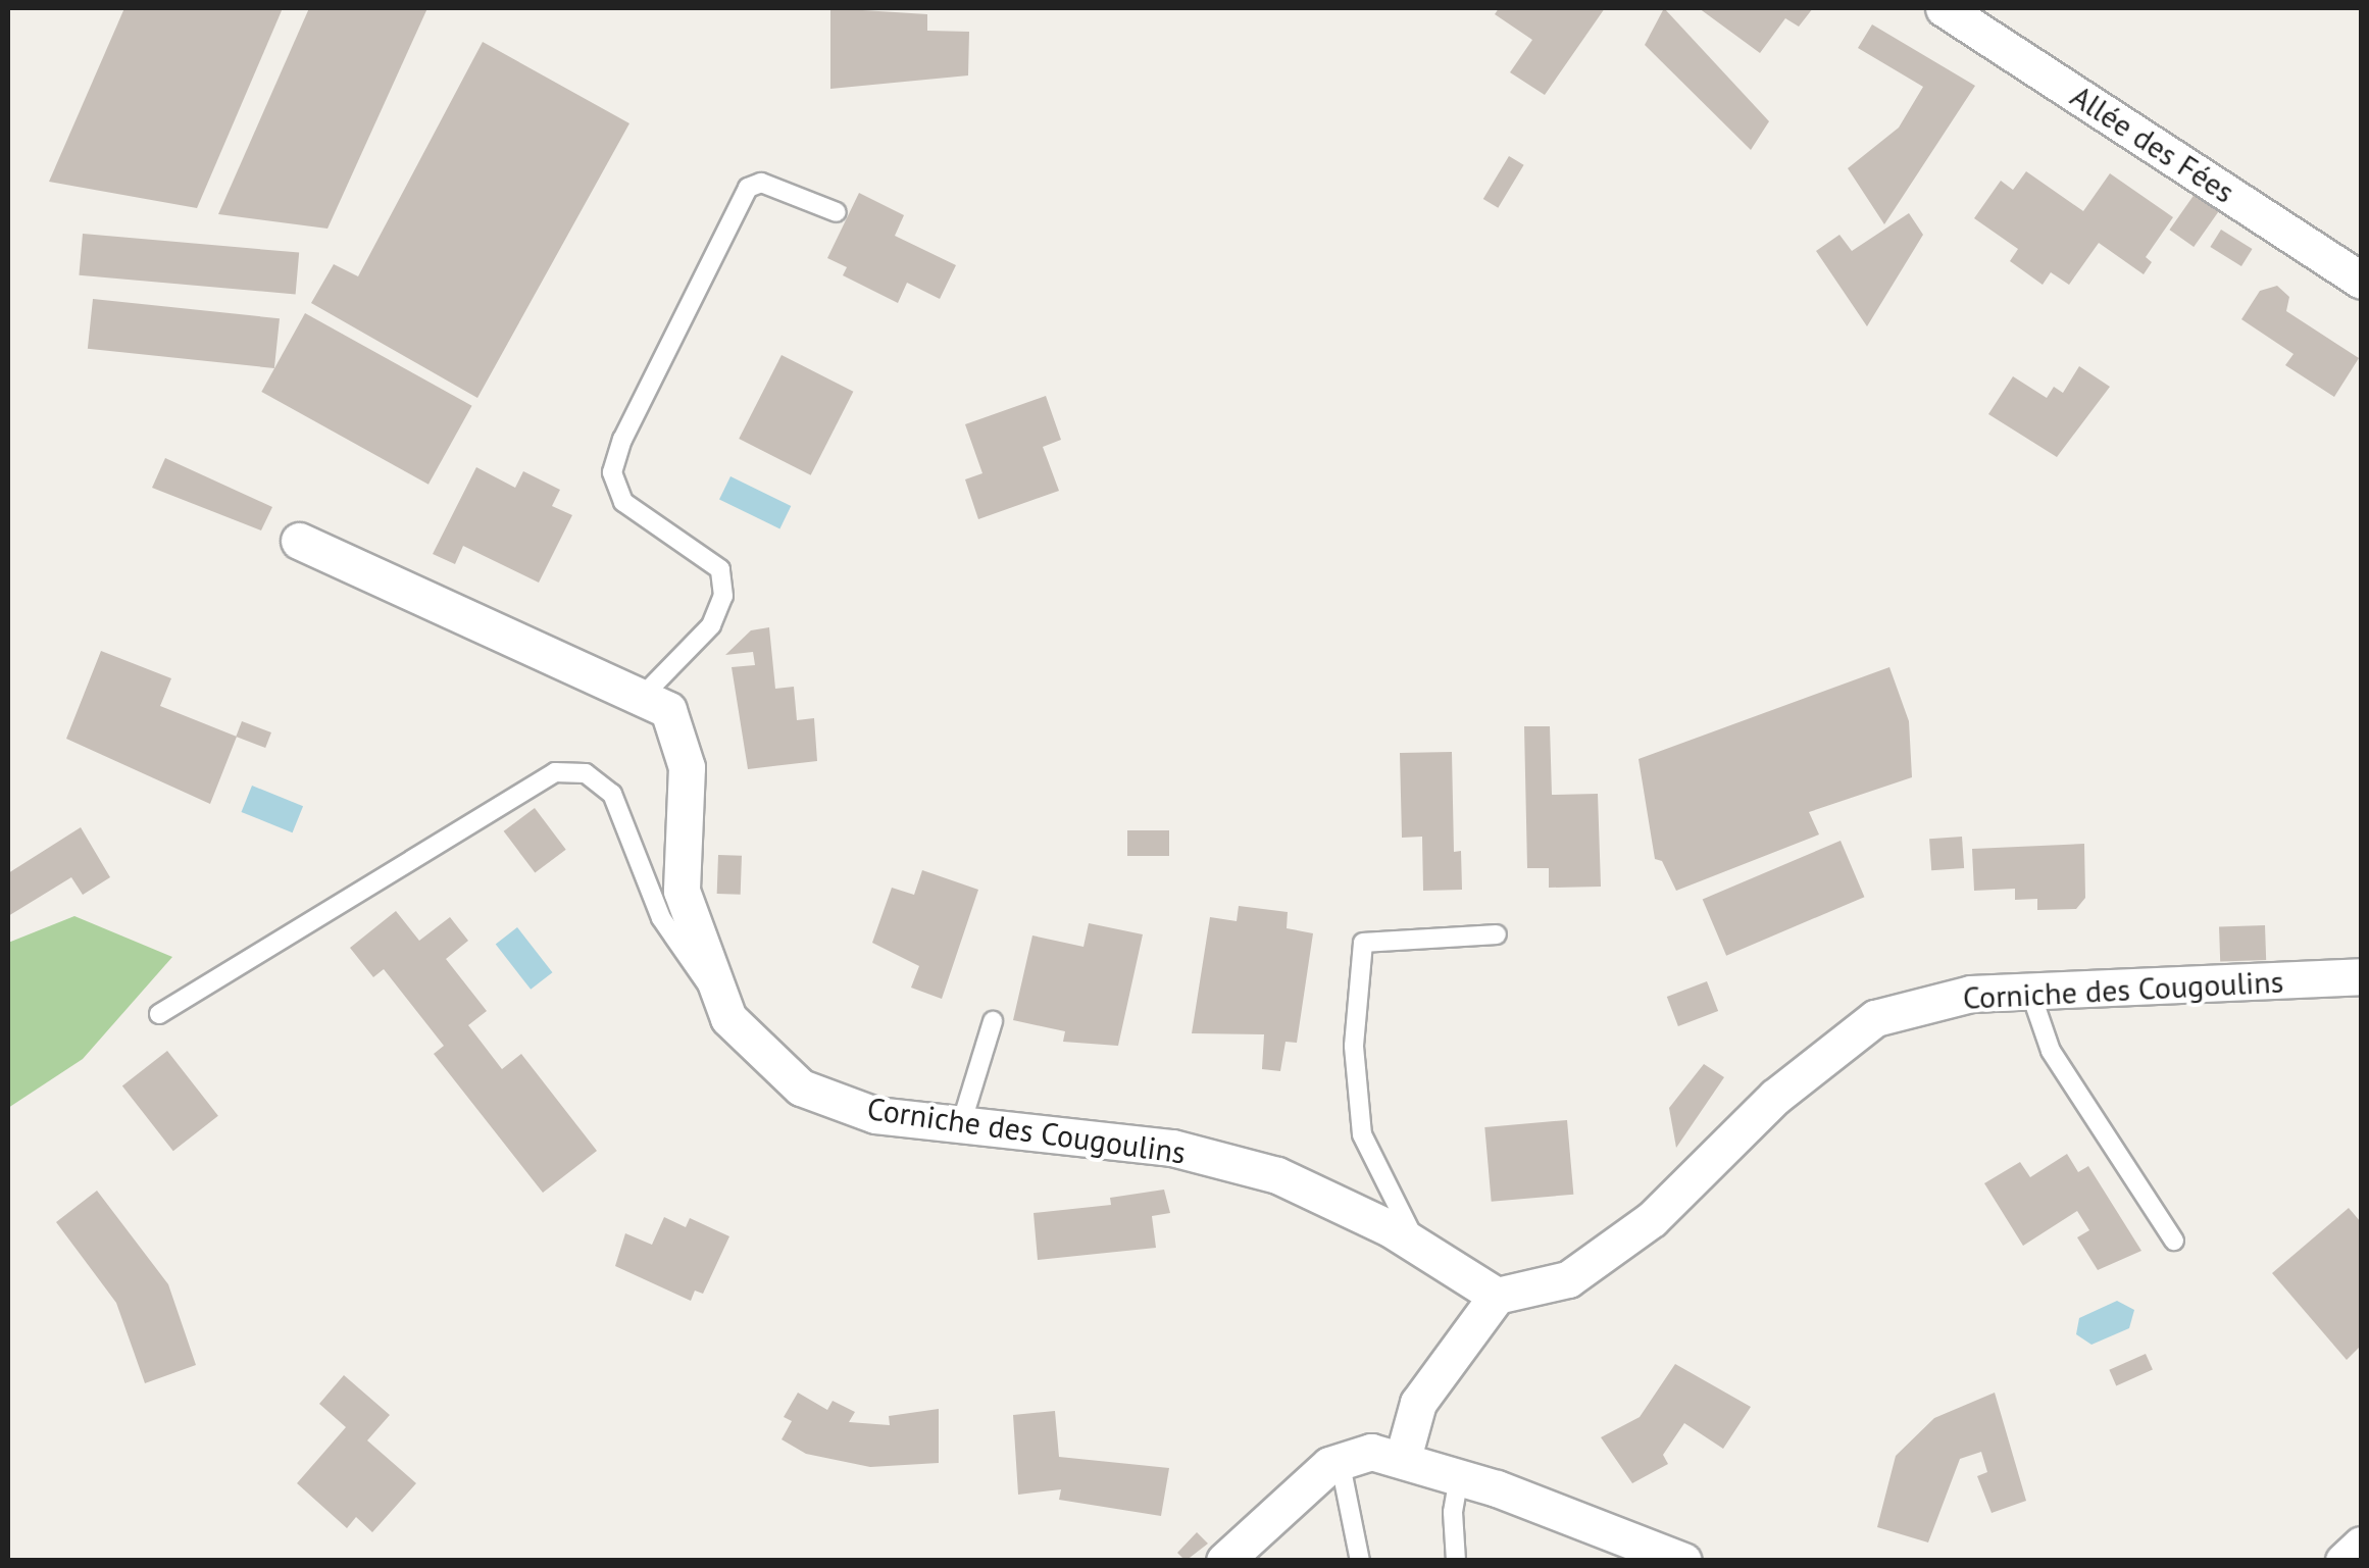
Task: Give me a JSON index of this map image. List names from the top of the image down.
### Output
{
  "streets": {
    "street": ["Allée des Fées", "Corniche des Cougoulins"]
  }
}
